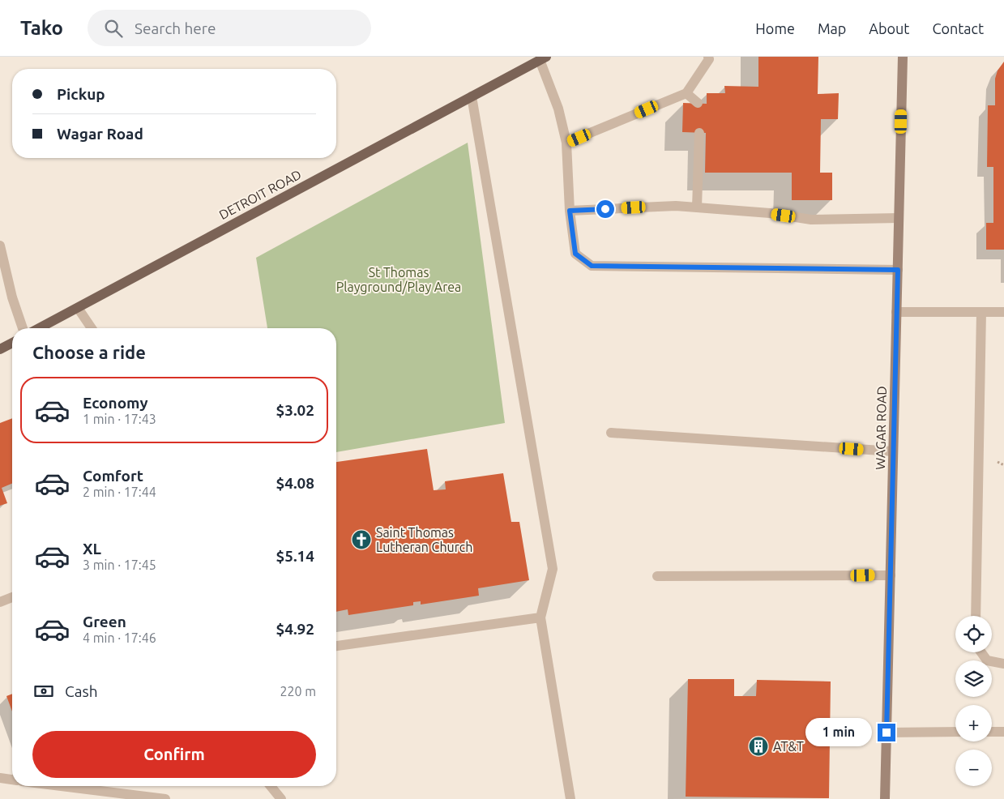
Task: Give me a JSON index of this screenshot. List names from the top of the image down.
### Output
{
  "streets": {
    "main road": ["DETROIT ROAD", "WAGAR ROAD"]
  },
  "parks": ["St Thomas Playground/Play Area"],
  "places": {
    "church": ["Saint Thomas Lutheran Church"],
    "building": ["AT&T"]
  },
  "page": {
    "header": "Tako",
    "search": "Search here",
    "nav": [
      "Home",
      "Map",
      "About",
      "Contact"
    ],
    "banner": ["Pickup", "Wagar Road"],
    "heading": "Choose a ride",
    "list": [
      {
        "name": "Economy",
        "note": "1 min · 17:43",
        "value": "$3.02"
      },
      {
        "name": "Comfort",
        "note": "2 min · 17:44",
        "value": "$4.08"
      },
      {
        "name": "XL",
        "note": "3 min · 17:45",
        "value": "$5.14"
      },
      {
        "name": "Green",
        "note": "4 min · 17:46",
        "value": "$4.92"
      }
    ],
    "map_buttons": ["+", "−"],
    "pay": ["Cash", "220 m"],
    "bubble": "1 min",
    "buttons": "Confirm"
  }
}
